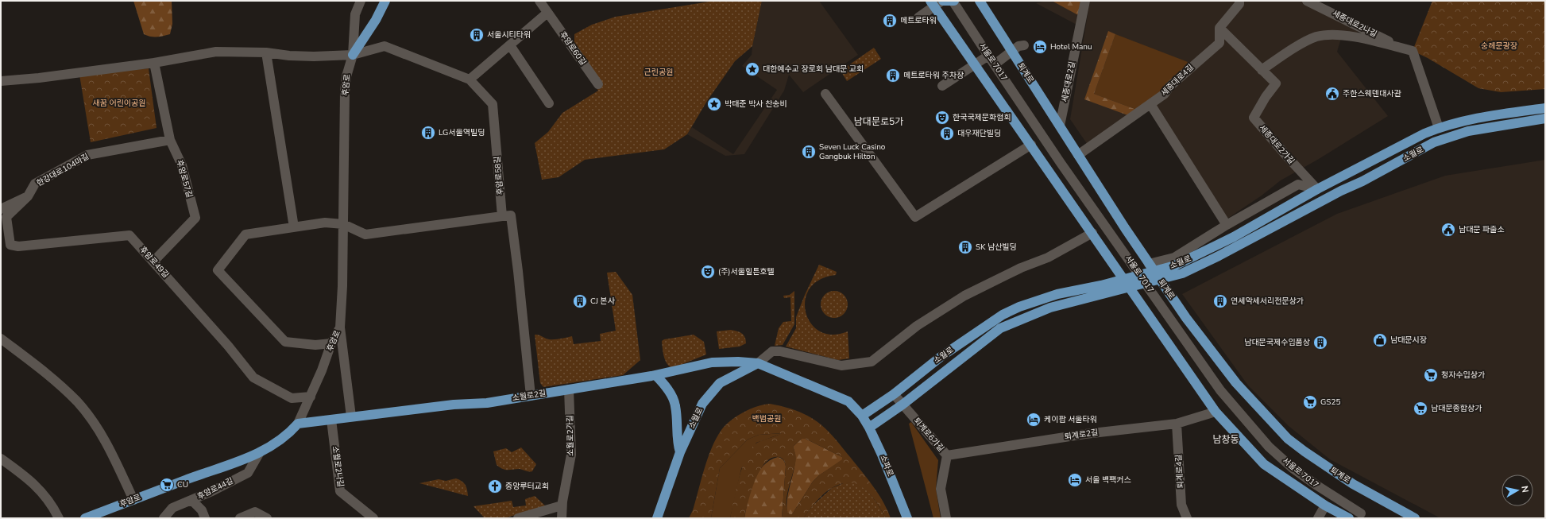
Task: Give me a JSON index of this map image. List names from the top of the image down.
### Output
{
  "streets": {
    "main road": [
      "퇴계로",
      "후암로",
      "소월로",
      "소월로2길",
      "소파로"
    ],
    "street": [
      "세종대로2나길",
      "후암로60길",
      "서울로 7017",
      "세종대로4길",
      "세종대로2길",
      "세종대로2가길",
      "한강대로104마길",
      "후암로58길",
      "후암로57길",
      "후암로49길",
      "퇴계로6가길",
      "퇴계로2길",
      "소월로2가길",
      "소월로2나길",
      "퇴계로4길",
      "후암로44길"
    ]
  },
  "crossings": [
    ["퇴계로", "세종대로4길"],
    ["퇴계로", "세종대로2길"],
    ["퇴계로", "소월로"],
    ["세종대로4길", "세종대로2가길"],
    ["후암로", "후암로58길"],
    ["후암로", "후암로49길"],
    ["후암로", "소월로2길"],
    ["후암로", "후암로44길"],
    ["세종대로2가길", "소월로"],
    ["소월로", "소월로2길"],
    ["소월로", "퇴계로6가길"],
    ["소월로", "소파로"],
    ["한강대로104마길", "후암로57길"],
    ["한강대로104마길", "후암로49길"],
    ["후암로57길", "후암로49길"],
    ["소월로2길", "소월로2가길"],
    ["소월로2길", "소월로2나길"],
    ["퇴계로6가길", "퇴계로2길"],
    ["퇴계로2길", "퇴계로4길"]
  ],
  "districts": ["남대문로5가", "남창동"],
  "parks": [
    "숭례문광장",
    "근린공원",
    "새꿈 어린이공원",
    "백범공원"
  ],
  "places": {
    "building": [
      "메트로타워",
      "서울시티타워",
      "메트로타워 주차장",
      "LG서울역빌딩",
      "대우재단빌딩",
      "Seven Luck Casino Gangbuk Hilton",
      "SK 남산빌딩",
      "CJ 본사",
      "연세악세서리전문상가",
      "남대문국제수입품상"
    ],
    "hotel": ["Hotel Manu", "케이팝 서울타워", "서울 백팩커스"],
    "place": ["대한예수교 장로회 남대문 교회", "박태준 박사 찬송비"],
    "public building": ["주한스웨덴대사관", "남대문 파출소"],
    "theatre": ["한국국제문화협회", "(주)서울힐튼호텔"],
    "shop": ["남대문시장"],
    "supermarket": [
      "청자수입상가",
      "GS25",
      "남대문종합상가",
      "CU"
    ],
    "church": ["중앙루터교회"]
  },
  "north": "right"
}
